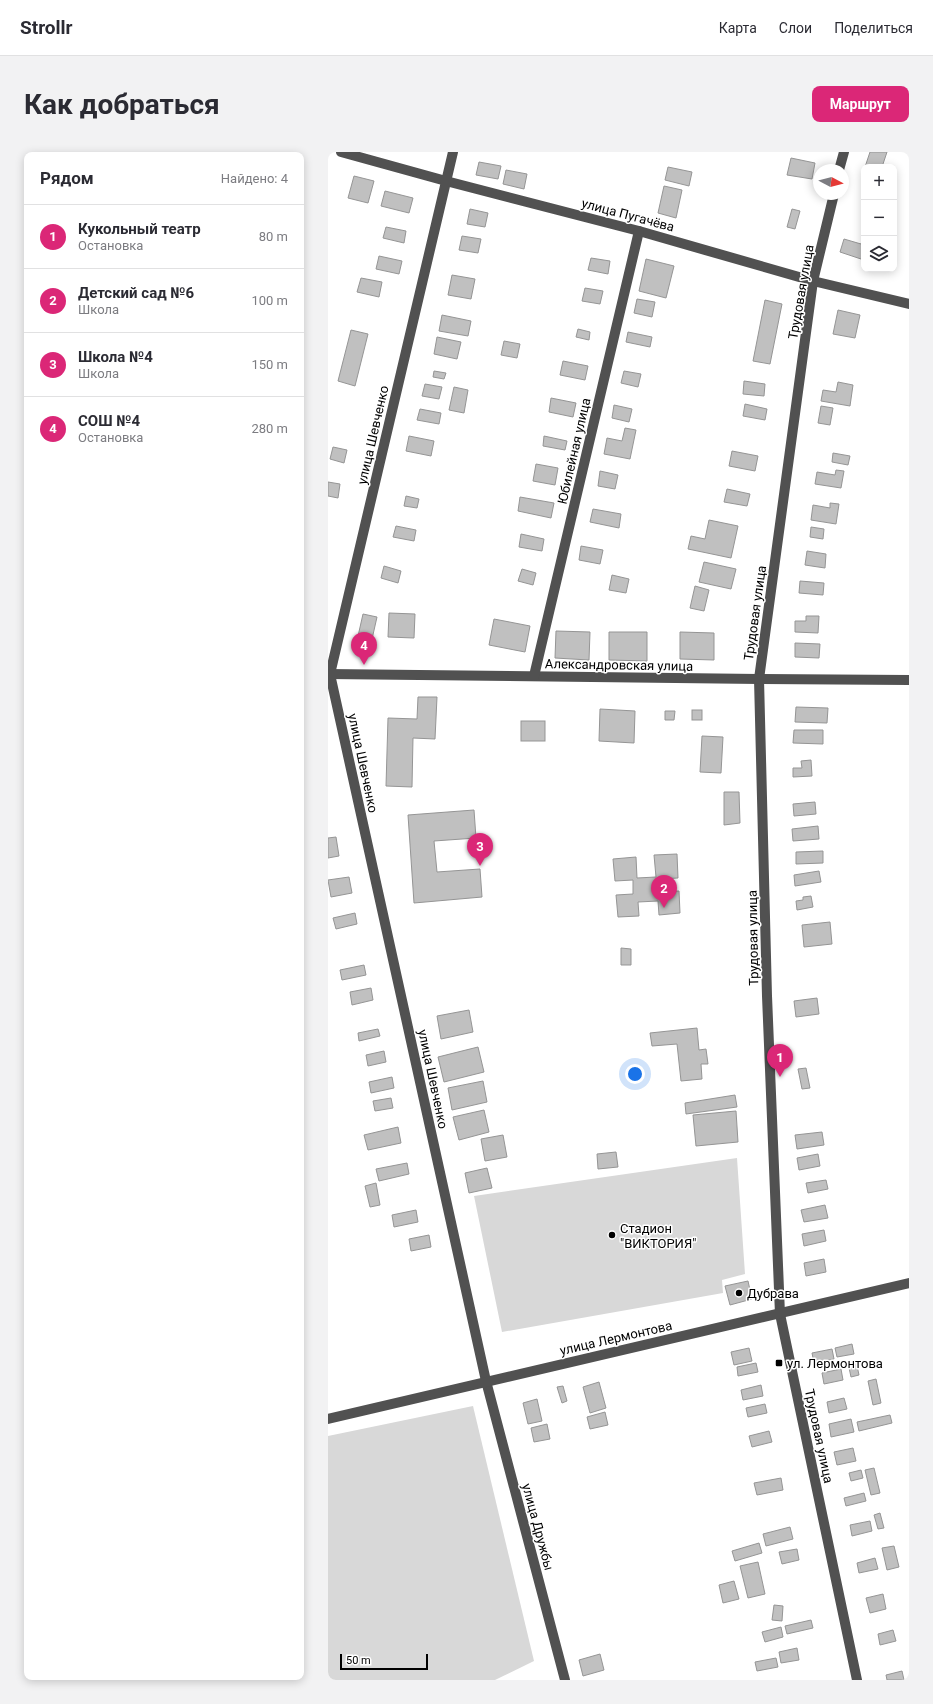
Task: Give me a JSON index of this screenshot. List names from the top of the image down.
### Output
{
  "streets": {
    "street": [
      "улица Пугачёва",
      "Трудовая улица",
      "улица Шевченко",
      "Юбилейная улица",
      "Александровская улица",
      "улица Лермонтова",
      "улица Дружбы"
    ]
  },
  "crossings": [
    ["улица Пугачёва", "Трудовая улица"],
    ["улица Пугачёва", "улица Шевченко"],
    ["улица Пугачёва", "Юбилейная улица"],
    ["Трудовая улица", "Александровская улица"],
    ["Трудовая улица", "улица Лермонтова"],
    ["улица Шевченко", "Александровская улица"],
    ["улица Шевченко", "улица Лермонтова"],
    ["улица Шевченко", "улица Дружбы"],
    ["Юбилейная улица", "Александровская улица"],
    ["улица Лермонтова", "улица Дружбы"]
  ],
  "places": {
    "other": ["Стадион \"ВИКТОРИЯ\"", "Дубрава"],
    "transit": ["ул. Лермонтова"]
  },
  "scale_bar": "50 m",
  "north": "right",
  "page": {
    "header": "Strollr",
    "nav": ["Карта", "Слои", "Поделиться"],
    "buttons": "Маршрут",
    "title": "Как добраться",
    "heading": ["Рядом", "Найдено: 4"],
    "map_buttons": ["+", "−"],
    "list": [
      {
        "mark": "1",
        "name": "Кукольный театр",
        "note": "Остановка",
        "value": "80 m"
      },
      {
        "mark": "2",
        "name": "Детский сад №6",
        "note": "Школа",
        "value": "100 m"
      },
      {
        "mark": "3",
        "name": "Школа №4",
        "note": "Школа",
        "value": "150 m"
      },
      {
        "mark": "4",
        "name": "СОШ №4",
        "note": "Остановка",
        "value": "280 m"
      }
    ],
    "pins": [
      "4",
      "3",
      "2",
      "1"
    ],
    "scale": "50 m"
  }
}
